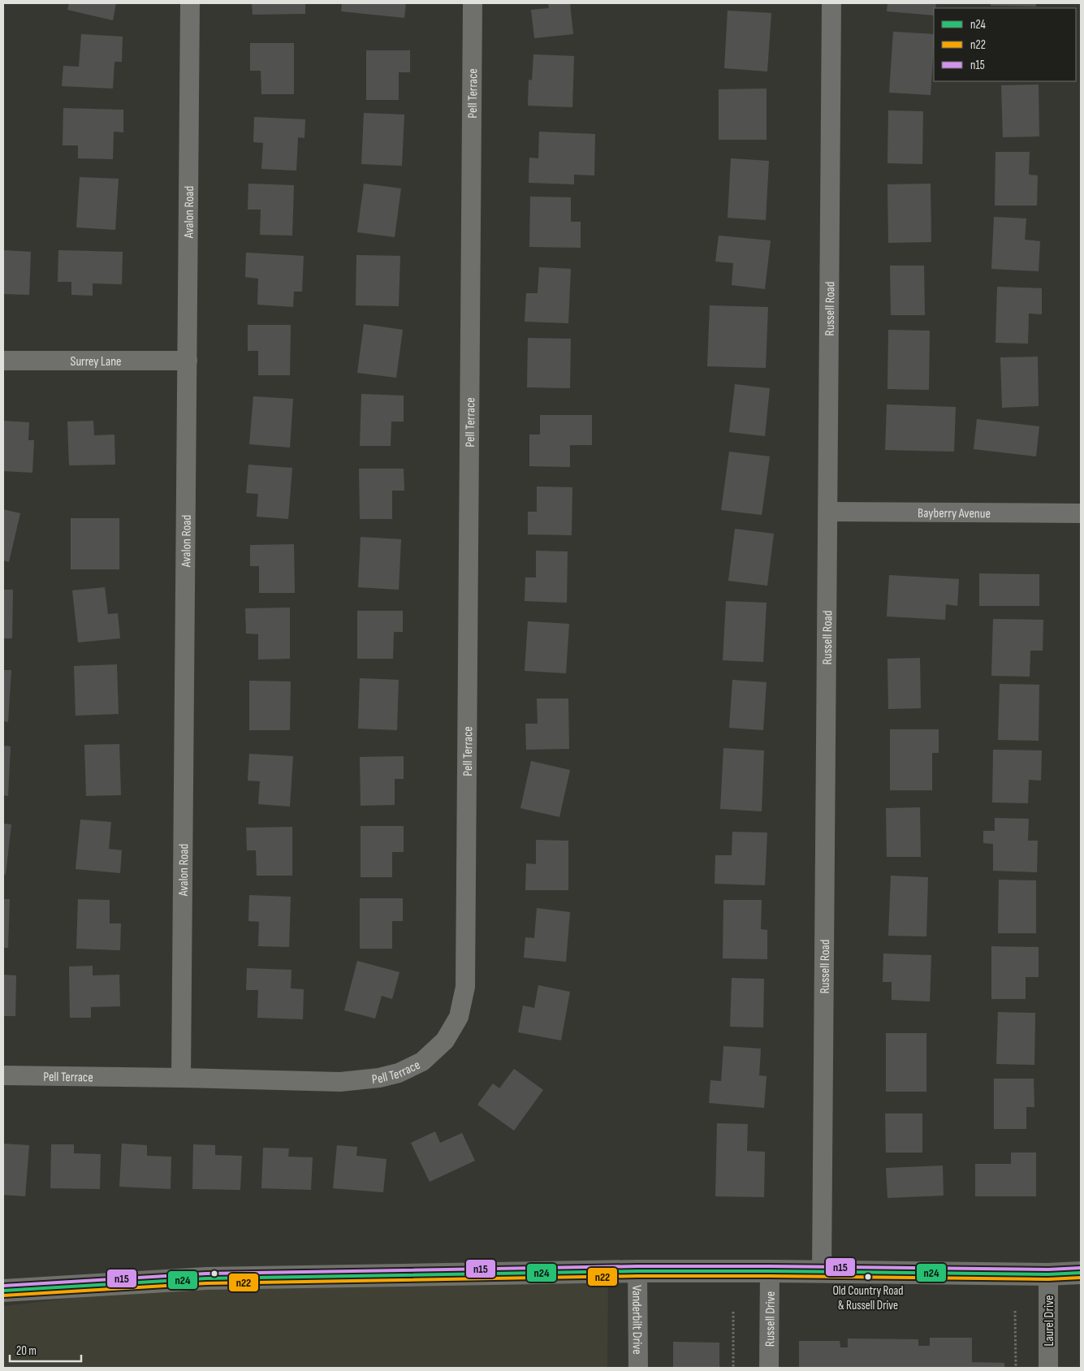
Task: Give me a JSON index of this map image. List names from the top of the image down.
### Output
{
  "streets": {
    "street": [
      "Pell Terrace",
      "Avalon Road",
      "Russell Road",
      "Surrey Lane",
      "Bayberry Avenue",
      "Vanderbilt Drive",
      "Russell Drive",
      "Laurel Drive"
    ]
  },
  "crossings": [
    ["Pell Terrace", "Avalon Road"],
    ["Avalon Road", "Surrey Lane"],
    ["Russell Road", "Bayberry Avenue"]
  ],
  "places": ["Old Country Road & Russell Drive"],
  "lines": ["transit line n15", "transit line n24", "transit line n22"],
  "legend": ["n24", "n22", "n15"],
  "scale_bar": "20 m"
}
